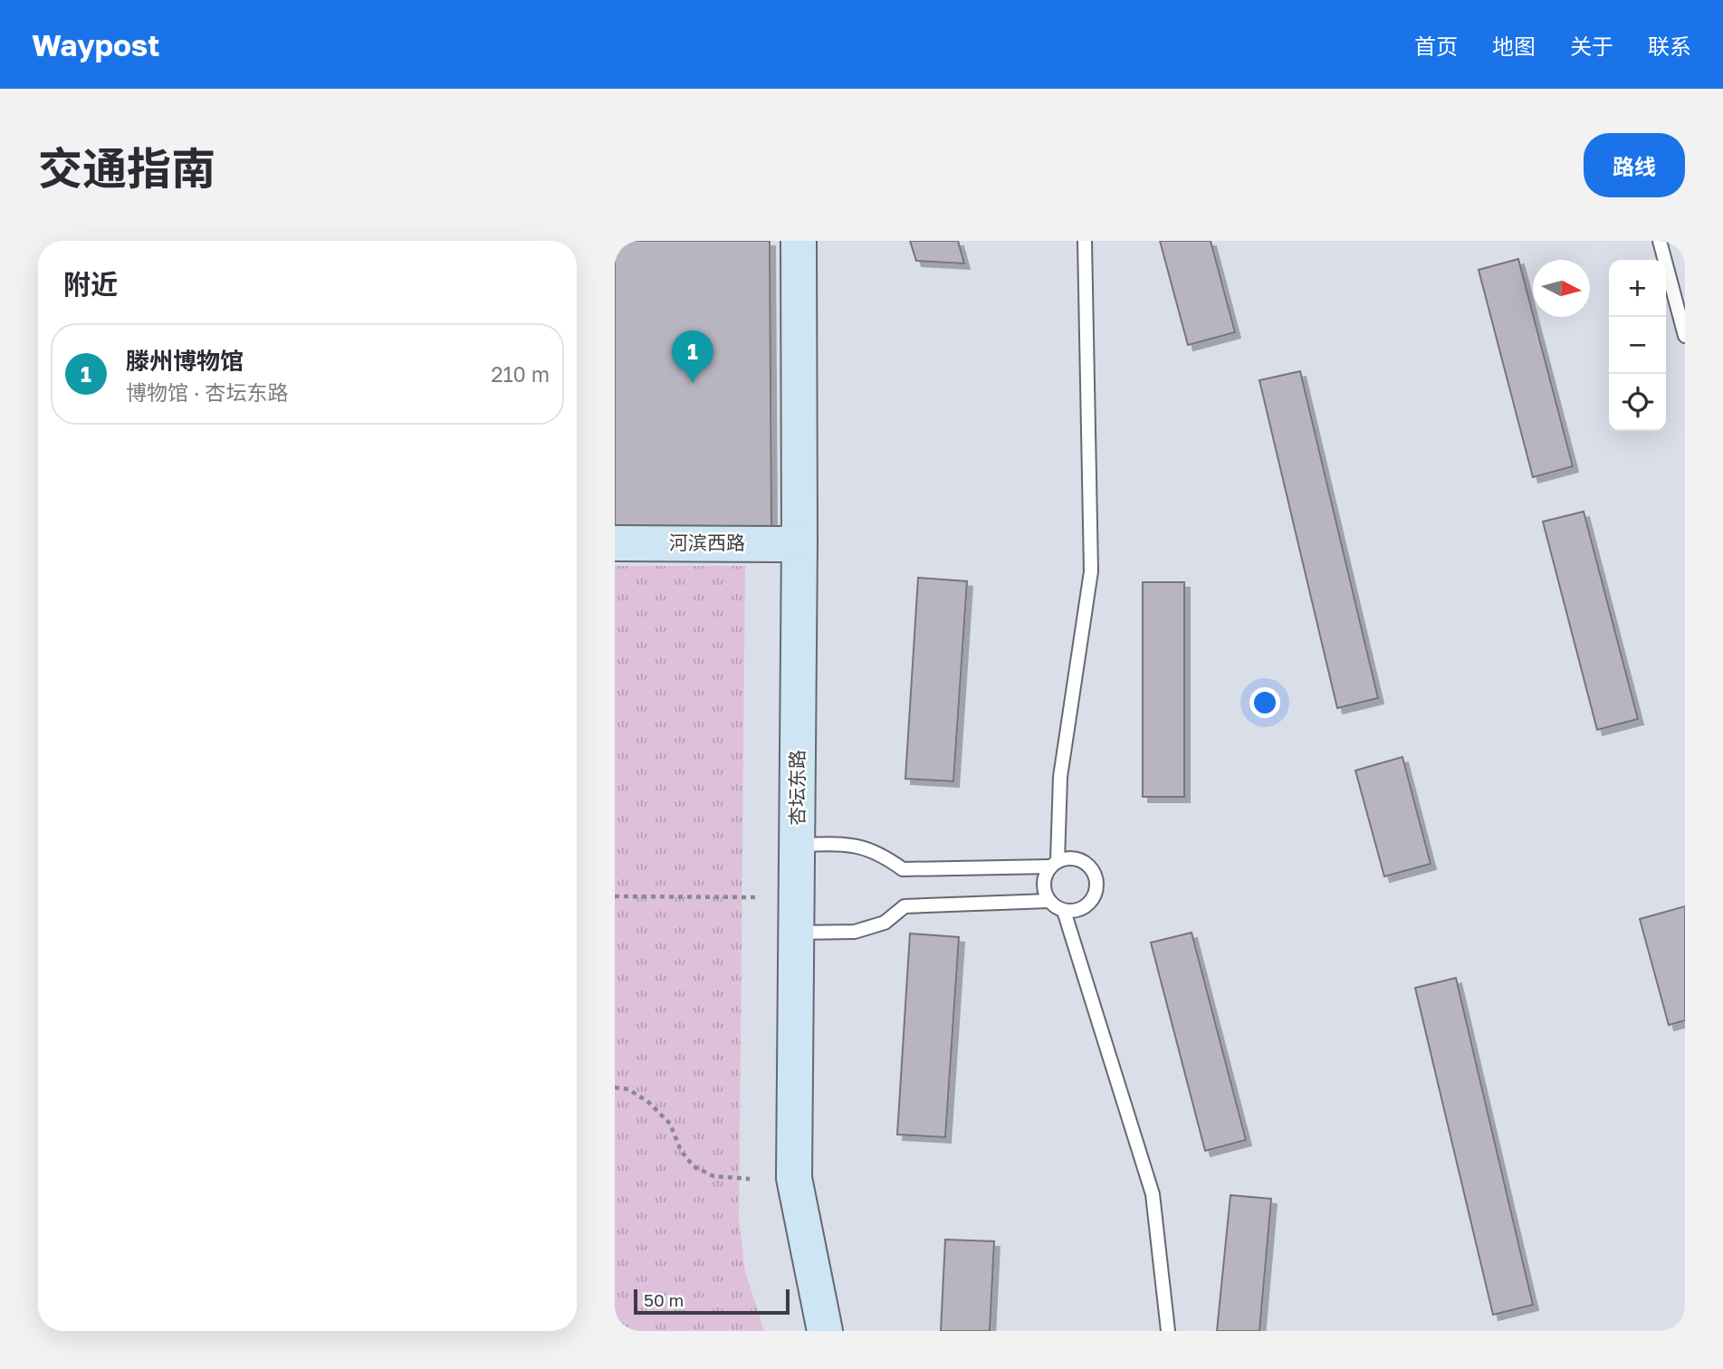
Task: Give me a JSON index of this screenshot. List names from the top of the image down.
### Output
{
  "streets": {
    "street": ["河滨西路", "杏坛东路"]
  },
  "crossings": [
    ["河滨西路", "杏坛东路"]
  ],
  "scale_bar": "50 m",
  "north": "right",
  "page": {
    "header": "Waypost",
    "nav": [
      "首页",
      "地图",
      "关于",
      "联系"
    ],
    "title": "交通指南",
    "buttons": "路线",
    "heading": "附近",
    "map_buttons": ["+", "−"],
    "list": [
      {
        "mark": "1",
        "name": "滕州博物馆",
        "note": "博物馆 · 杏坛东路",
        "value": "210 m"
      }
    ],
    "pins": "1",
    "scale": "50 m"
  }
}
